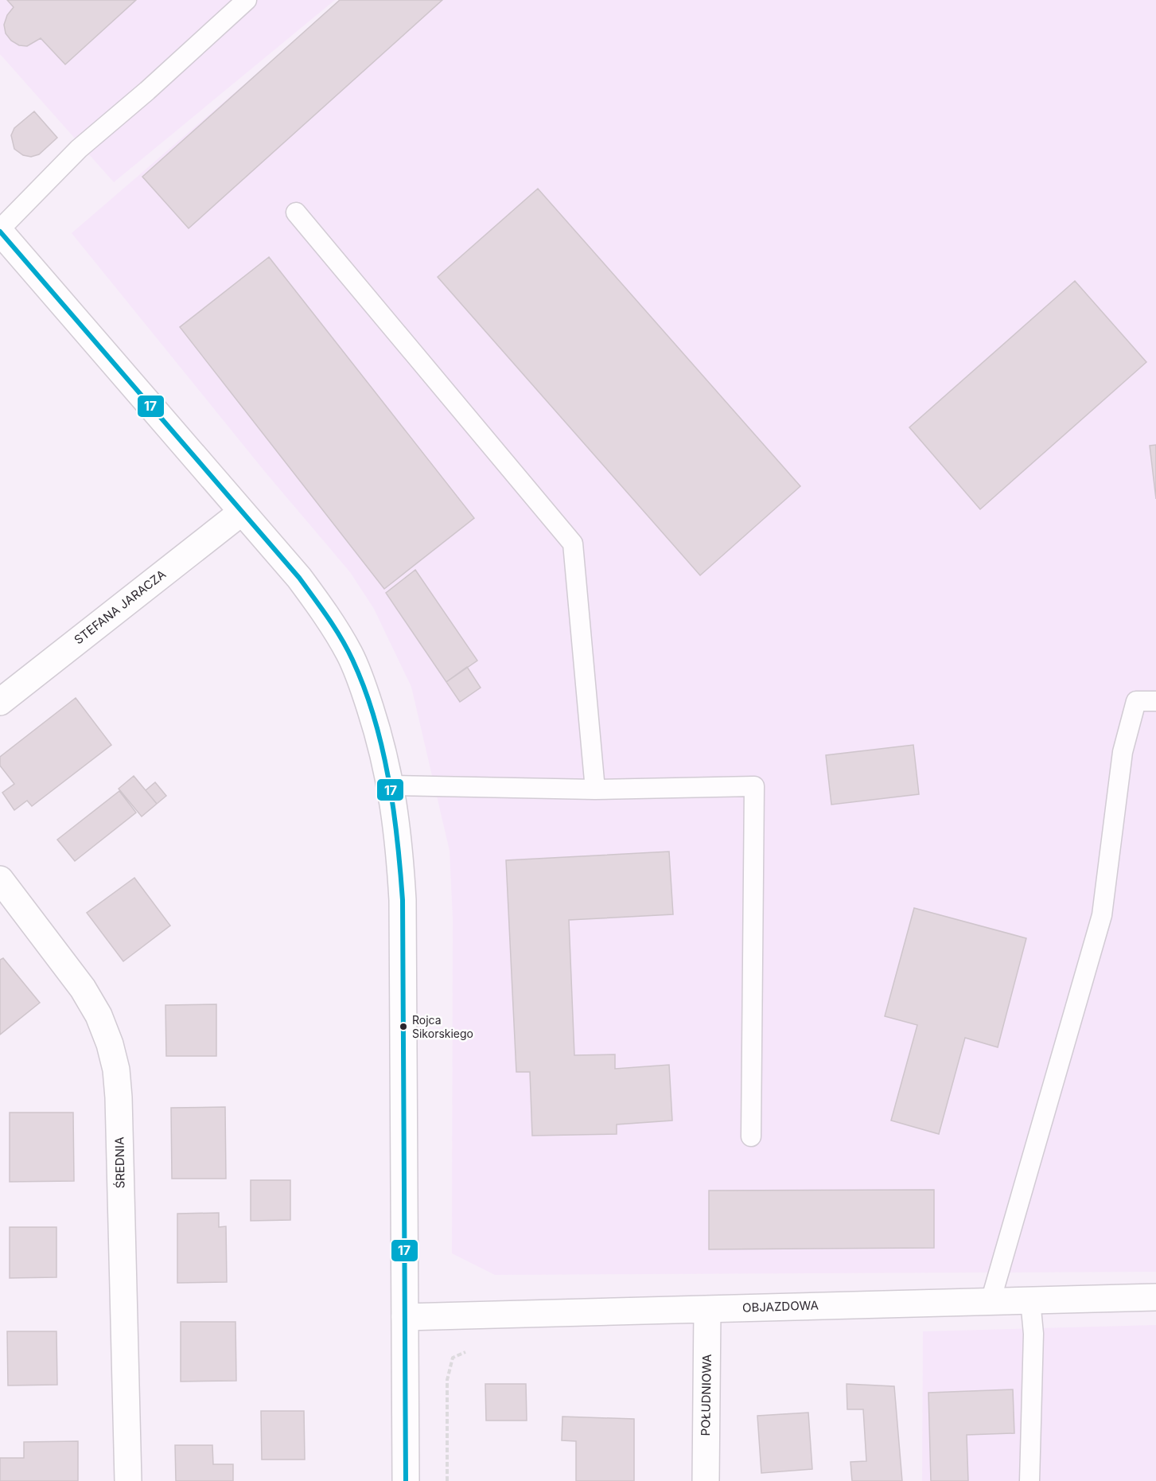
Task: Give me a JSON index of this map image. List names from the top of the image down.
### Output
{
  "streets": {
    "street": [
      "STEFANA JARACZA",
      "ŚREDNIA",
      "OBJAZDOWA",
      "POŁUDNIOWA"
    ]
  },
  "crossings": [
    ["OBJAZDOWA", "POŁUDNIOWA"]
  ],
  "places": ["Rojca Sikorskiego"],
  "lines": ["transit line 17"]
}
